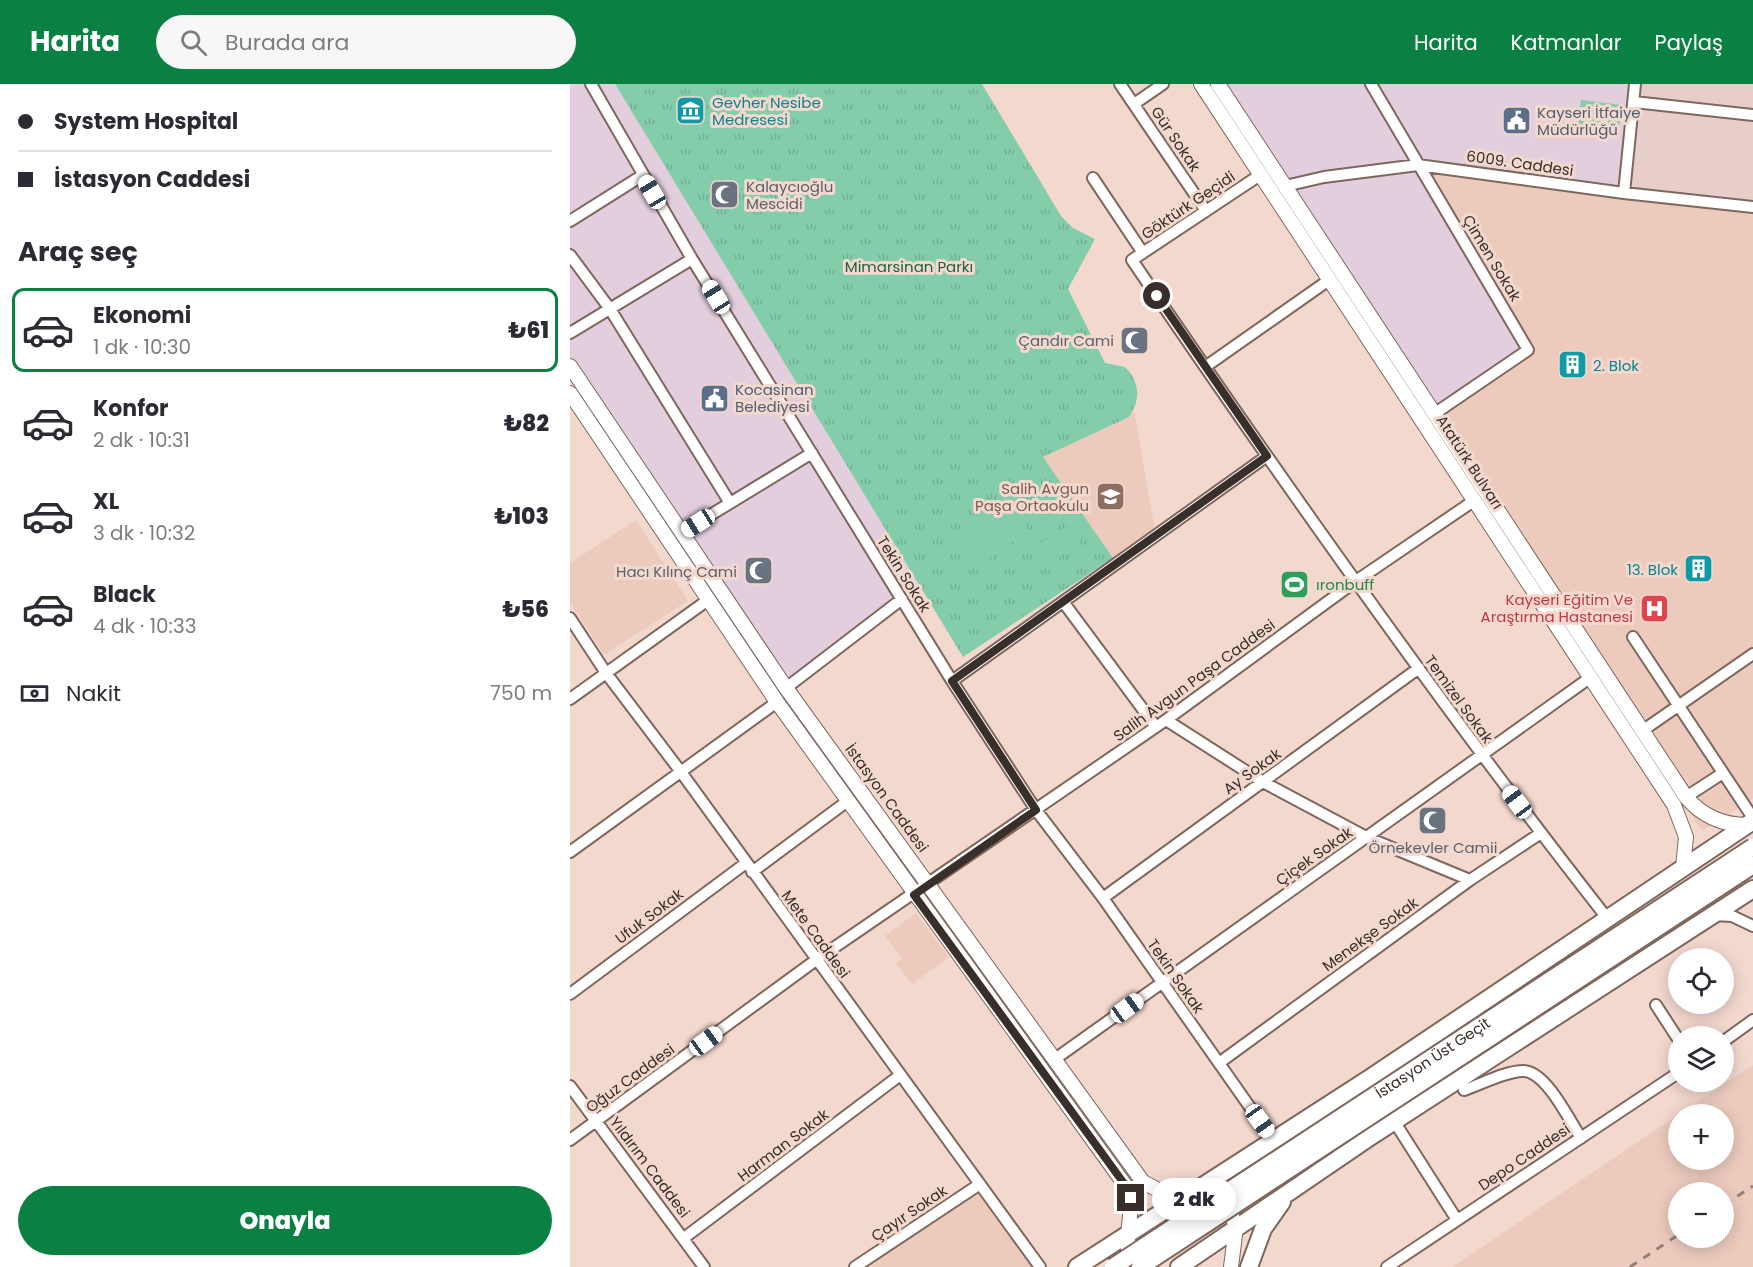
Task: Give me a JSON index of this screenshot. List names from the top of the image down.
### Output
{
  "streets": {
    "highway": ["İstasyon Üst Geçit"],
    "main road": ["Atatürk Bulvarı", "İstasyon Caddesi"],
    "street": [
      "Gür Sokak",
      "6009. Caddesi",
      "Göktürk Geçidi",
      "Çimen Sokak",
      "Tekin Sokak",
      "Salih Avgun Paşa Caddesi",
      "Temizel Sokak",
      "Ay Sokak",
      "Çiçek Sokak",
      "Ufuk Sokak",
      "Mete Caddesi",
      "Menekşe Sokak",
      "Oğuz Caddesi",
      "Harman Sokak",
      "Depo Caddesi",
      "Yıldırım Caddesi",
      "Çayır Sokak"
    ]
  },
  "crossings": [
    ["Gür Sokak", "Göktürk Geçidi"],
    ["6009. Caddesi", "Çimen Sokak"],
    ["6009. Caddesi", "Atatürk Bulvarı"],
    ["Göktürk Geçidi", "Atatürk Bulvarı"],
    ["Göktürk Geçidi", "Temizel Sokak"],
    ["Çimen Sokak", "Atatürk Bulvarı"],
    ["Atatürk Bulvarı", "Salih Avgun Paşa Caddesi"],
    ["Atatürk Bulvarı", "Çiçek Sokak"],
    ["Tekin Sokak", "Salih Avgun Paşa Caddesi"],
    ["Tekin Sokak", "Ay Sokak"],
    ["Tekin Sokak", "Çiçek Sokak"],
    ["Tekin Sokak", "Menekşe Sokak"],
    ["Salih Avgun Paşa Caddesi", "Temizel Sokak"],
    ["Salih Avgun Paşa Caddesi", "İstasyon Caddesi"],
    ["Salih Avgun Paşa Caddesi", "Oğuz Caddesi"],
    ["Temizel Sokak", "Ay Sokak"],
    ["Temizel Sokak", "Çiçek Sokak"],
    ["Temizel Sokak", "Menekşe Sokak"],
    ["İstasyon Caddesi", "Çiçek Sokak"],
    ["Ufuk Sokak", "Mete Caddesi"],
    ["Mete Caddesi", "Oğuz Caddesi"],
    ["Mete Caddesi", "Harman Sokak"],
    ["Mete Caddesi", "Çayır Sokak"],
    ["Oğuz Caddesi", "Yıldırım Caddesi"],
    ["Harman Sokak", "Yıldırım Caddesi"]
  ],
  "parks": ["Mimarsinan Parkı"],
  "places": {
    "museum": ["Gevher Nesibe Medresesi"],
    "public building": ["Kayseri İtfaiye Müdürlüğü", "Kocasinan Belediyesi"],
    "mosque": [
      "Kalaycıoğlu Mescidi",
      "Çandır Cami",
      "Hacı Kılınç Cami",
      "Örnekevler Camii"
    ],
    "building": ["2. Blok", "13. Blok"],
    "school or university": ["Salih Avgun Paşa Ortaokulu"],
    "sports": ["ıronbuff"],
    "hospital": ["Kayseri Eğitim Ve Araştırma Hastanesi"]
  },
  "page": {
    "header": "Harita",
    "search": "Burada ara",
    "nav": ["Harita", "Katmanlar", "Paylaş"],
    "banner": ["System Hospital", "İstasyon Caddesi"],
    "heading": "Araç seç",
    "list": [
      {
        "name": "Ekonomi",
        "note": "1 dk · 10:30",
        "value": "₺61"
      },
      {
        "name": "Konfor",
        "note": "2 dk · 10:31",
        "value": "₺82"
      },
      {
        "name": "XL",
        "note": "3 dk · 10:32",
        "value": "₺103"
      },
      {
        "name": "Black",
        "note": "4 dk · 10:33",
        "value": "₺56"
      }
    ],
    "pay": ["Nakit", "750 m"],
    "map_buttons": ["+", "−"],
    "buttons": "Onayla",
    "bubble": "2 dk"
  }
}
